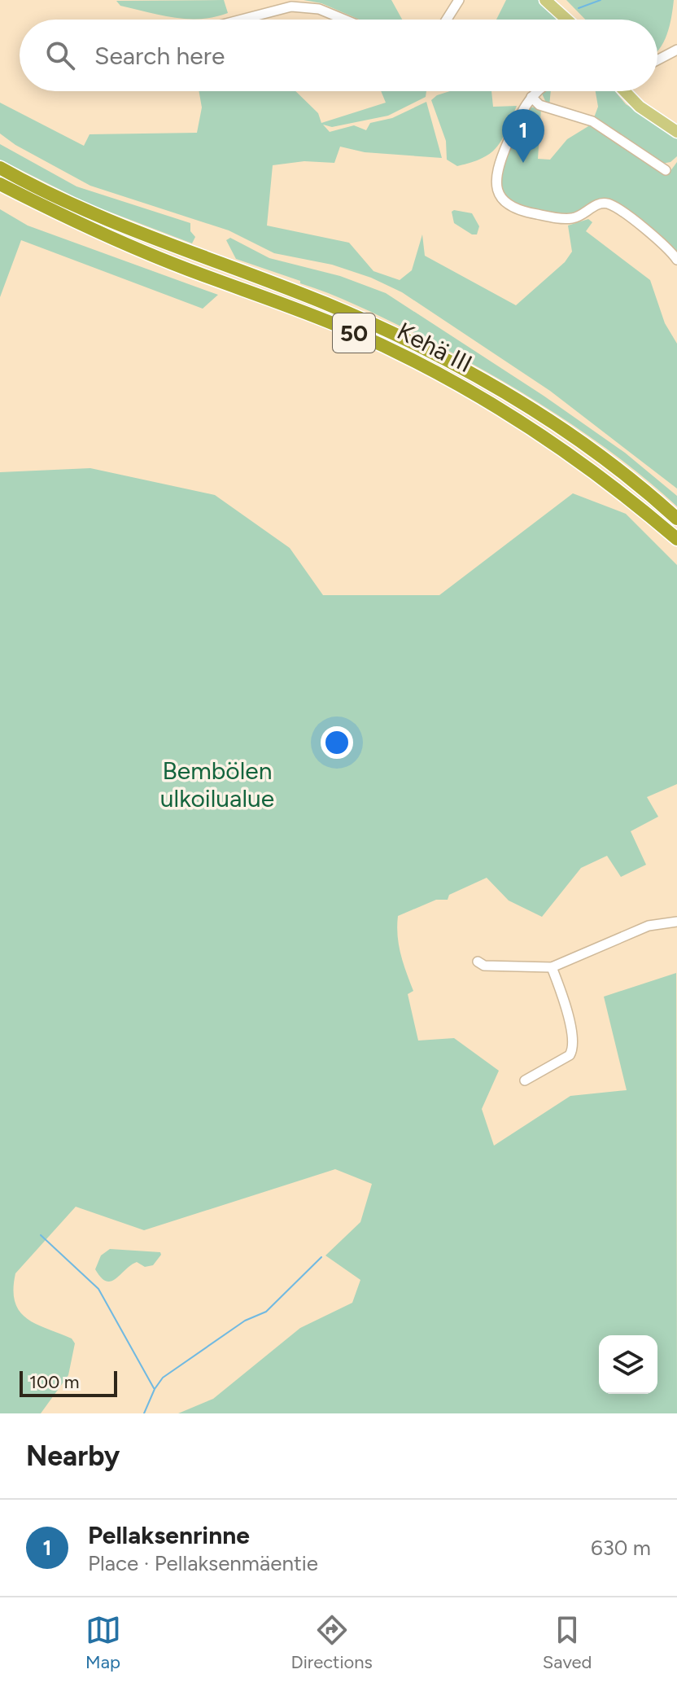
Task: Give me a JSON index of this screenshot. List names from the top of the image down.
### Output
{
  "streets": {
    "highway": ["50", "Kehä III"]
  },
  "parks": ["Bembölen ulkoilualue"],
  "scale_bar": "100 m",
  "page": {
    "search": "Search here",
    "pins": "1",
    "scale": "100 m",
    "heading": "Nearby",
    "list": [
      {
        "mark": "1",
        "name": "Pellaksenrinne",
        "note": "Place · Pellaksenmäentie",
        "value": "630 m"
      }
    ],
    "nav": ["Map", "Directions", "Saved"]
  }
}
